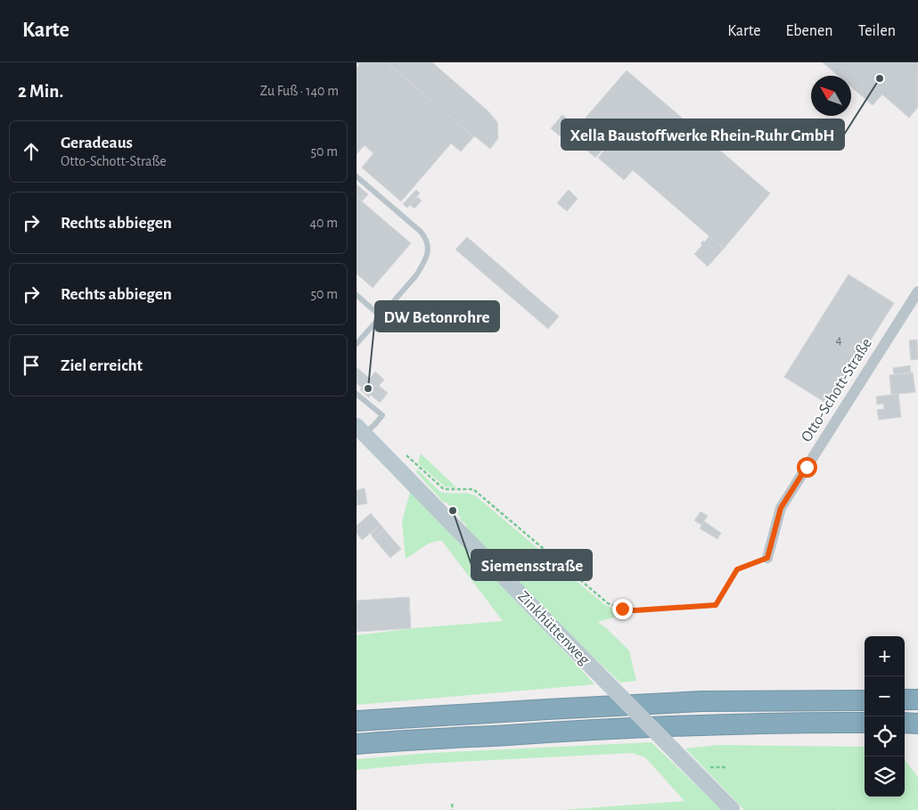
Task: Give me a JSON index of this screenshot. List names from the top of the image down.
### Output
{
  "streets": {
    "street": ["Otto-Schott-Straße", "Zinkhüttenweg"]
  },
  "places": ["Xella Baustoffwerke Rhein-Ruhr GmbH", "DW Betonrohre", "Siemensstraße"],
  "house_numbers": ["4"],
  "north": "top left",
  "page": {
    "header": "Karte",
    "nav": ["Karte", "Ebenen", "Teilen"],
    "heading": ["2 Min.", "Zu Fuß · 140 m"],
    "list": [
      ["Geradeaus", "Otto-Schott-Straße", "50 m"],
      ["Rechts abbiegen", "40 m"],
      ["Rechts abbiegen", "50 m"],
      "Ziel erreicht"
    ],
    "map_buttons": ["+", "−"]
  }
}
